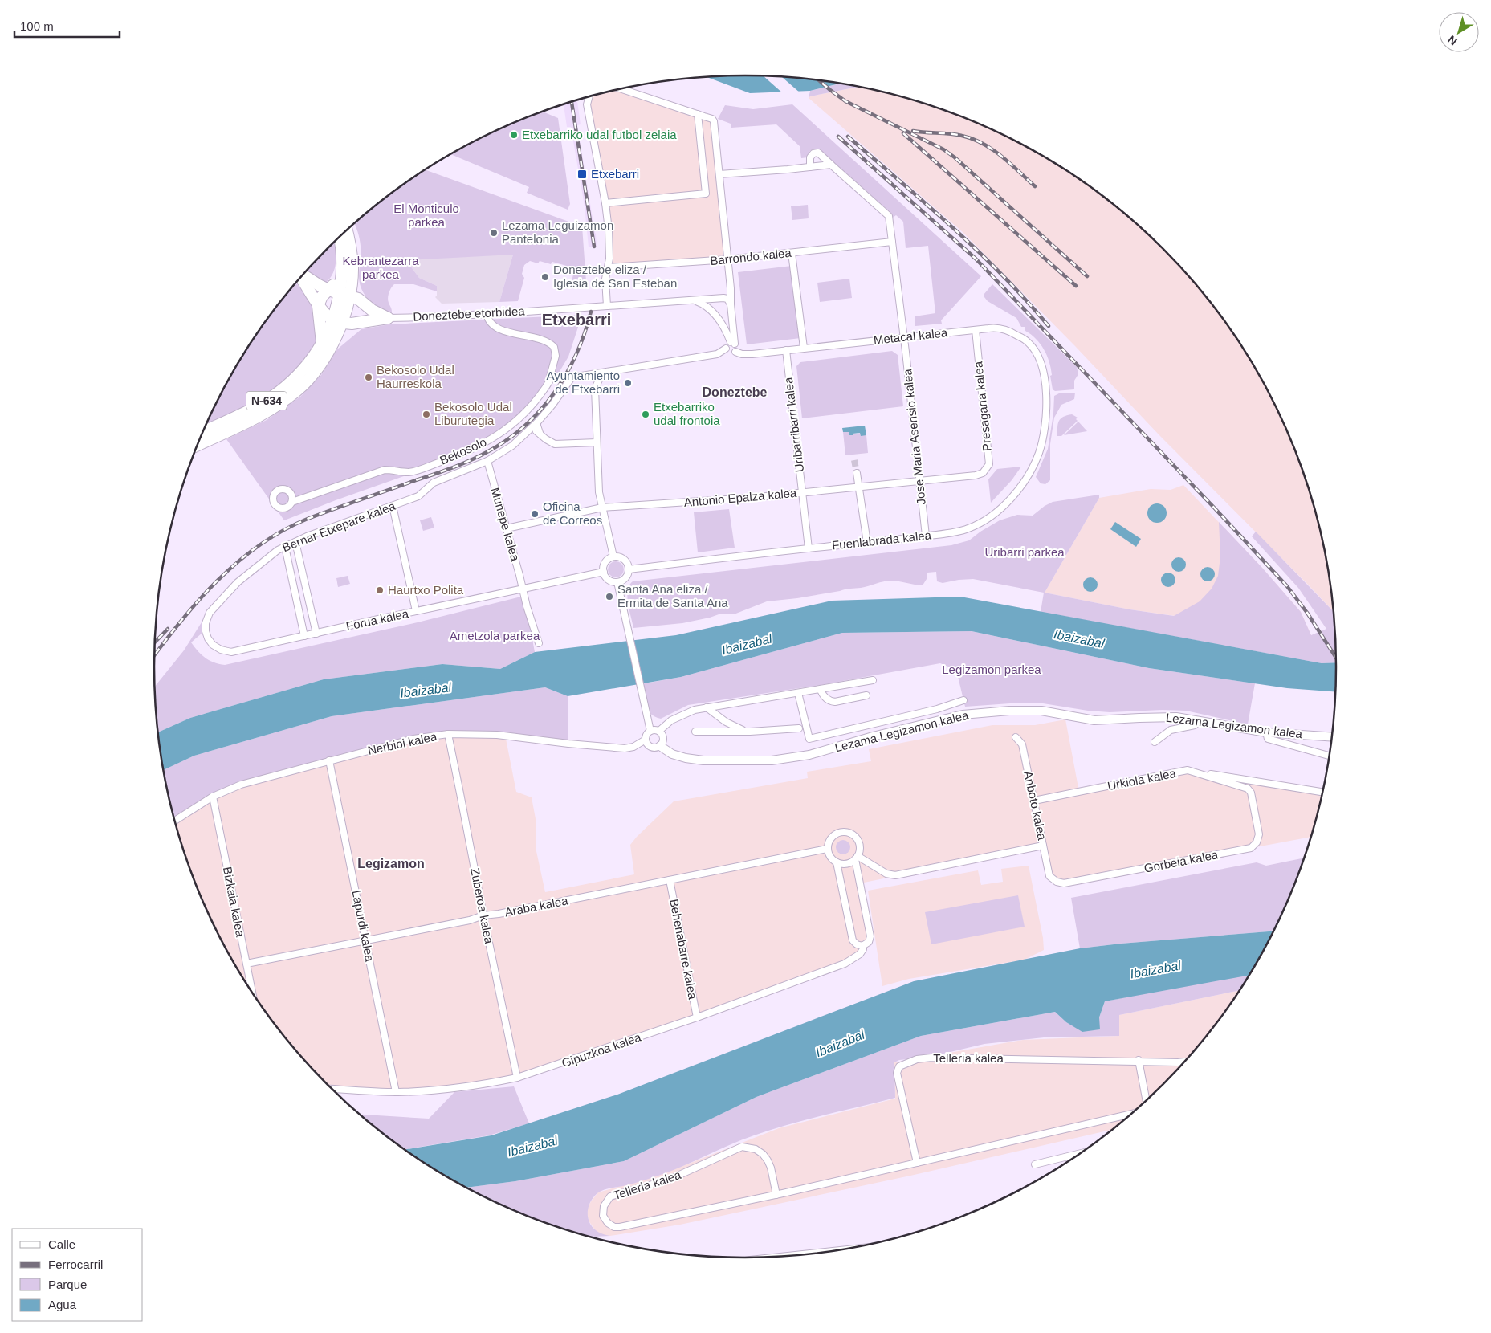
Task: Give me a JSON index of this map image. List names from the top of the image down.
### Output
{
  "streets": {
    "highway": ["N-634"],
    "street": [
      "Barrondo kalea",
      "Doneztebe etorbidea",
      "Metacal kalea",
      "Presagana kalea",
      "Uribarribarri kalea",
      "Jose Maria Asensio kalea",
      "Bekosolo",
      "Antonio Epalza kalea",
      "Munepe kalea",
      "Bernar Etxepare kalea",
      "Fuenlabrada kalea",
      "Forua kalea",
      "Lezama Legizamon kalea",
      "Nerbioi kalea",
      "Urkiola kalea",
      "Anboto kalea",
      "Gorbeia kalea",
      "Bizkaia kalea",
      "Zuberoa kalea",
      "Araba kalea",
      "Lapurdi kalea",
      "Behenabarre kalea",
      "Gipuzkoa kalea",
      "Telleria kalea"
    ]
  },
  "crossings": [
    ["Barrondo kalea", "Jose Maria Asensio kalea"],
    ["Doneztebe etorbidea", "Bekosolo"],
    ["Metacal kalea", "Presagana kalea"],
    ["Metacal kalea", "Uribarribarri kalea"],
    ["Metacal kalea", "Jose Maria Asensio kalea"],
    ["Metacal kalea", "Fuenlabrada kalea"],
    ["Presagana kalea", "Antonio Epalza kalea"],
    ["Uribarribarri kalea", "Antonio Epalza kalea"],
    ["Uribarribarri kalea", "Fuenlabrada kalea"],
    ["Jose Maria Asensio kalea", "Antonio Epalza kalea"],
    ["Jose Maria Asensio kalea", "Fuenlabrada kalea"],
    ["Antonio Epalza kalea", "Munepe kalea"],
    ["Munepe kalea", "Bernar Etxepare kalea"],
    ["Munepe kalea", "Forua kalea"],
    ["Bernar Etxepare kalea", "Forua kalea"],
    ["Fuenlabrada kalea", "Forua kalea"],
    ["Lezama Legizamon kalea", "Nerbioi kalea"],
    ["Nerbioi kalea", "Bizkaia kalea"],
    ["Nerbioi kalea", "Zuberoa kalea"],
    ["Nerbioi kalea", "Lapurdi kalea"],
    ["Urkiola kalea", "Anboto kalea"],
    ["Urkiola kalea", "Gorbeia kalea"],
    ["Anboto kalea", "Gorbeia kalea"],
    ["Bizkaia kalea", "Araba kalea"],
    ["Zuberoa kalea", "Araba kalea"],
    ["Zuberoa kalea", "Gipuzkoa kalea"],
    ["Araba kalea", "Lapurdi kalea"],
    ["Araba kalea", "Behenabarre kalea"],
    ["Araba kalea", "Gipuzkoa kalea"],
    ["Lapurdi kalea", "Gipuzkoa kalea"],
    ["Behenabarre kalea", "Gipuzkoa kalea"]
  ],
  "districts": ["Etxebarri", "Doneztebe", "Legizamon"],
  "water": ["Ibaizabal"],
  "parks": [
    "El Monticulo parkea",
    "Kebrantezarra parkea",
    "Uribarri parkea",
    "Ametzola parkea",
    "Legizamon parkea"
  ],
  "places": {
    "other": [
      "Etxebarriko udal futbol zelaia",
      "Lezama Leguizamon Pantelonia",
      "Doneztebe eliza / Iglesia de San Esteban",
      "Bekosolo Udal Haurreskola",
      "Ayuntamiento de Etxebarri",
      "Bekosolo Udal Liburutegia",
      "Etxebarriko udal frontoia",
      "Oficina de Correos",
      "Haurtxo Polita",
      "Santa Ana eliza / Ermita de Santa Ana"
    ],
    "transit": ["Etxebarri"]
  },
  "legend": [
    "Calle",
    "Ferrocarril",
    "Parque",
    "Agua"
  ],
  "scale_bar": "100 m",
  "north": "bottom left"
}
